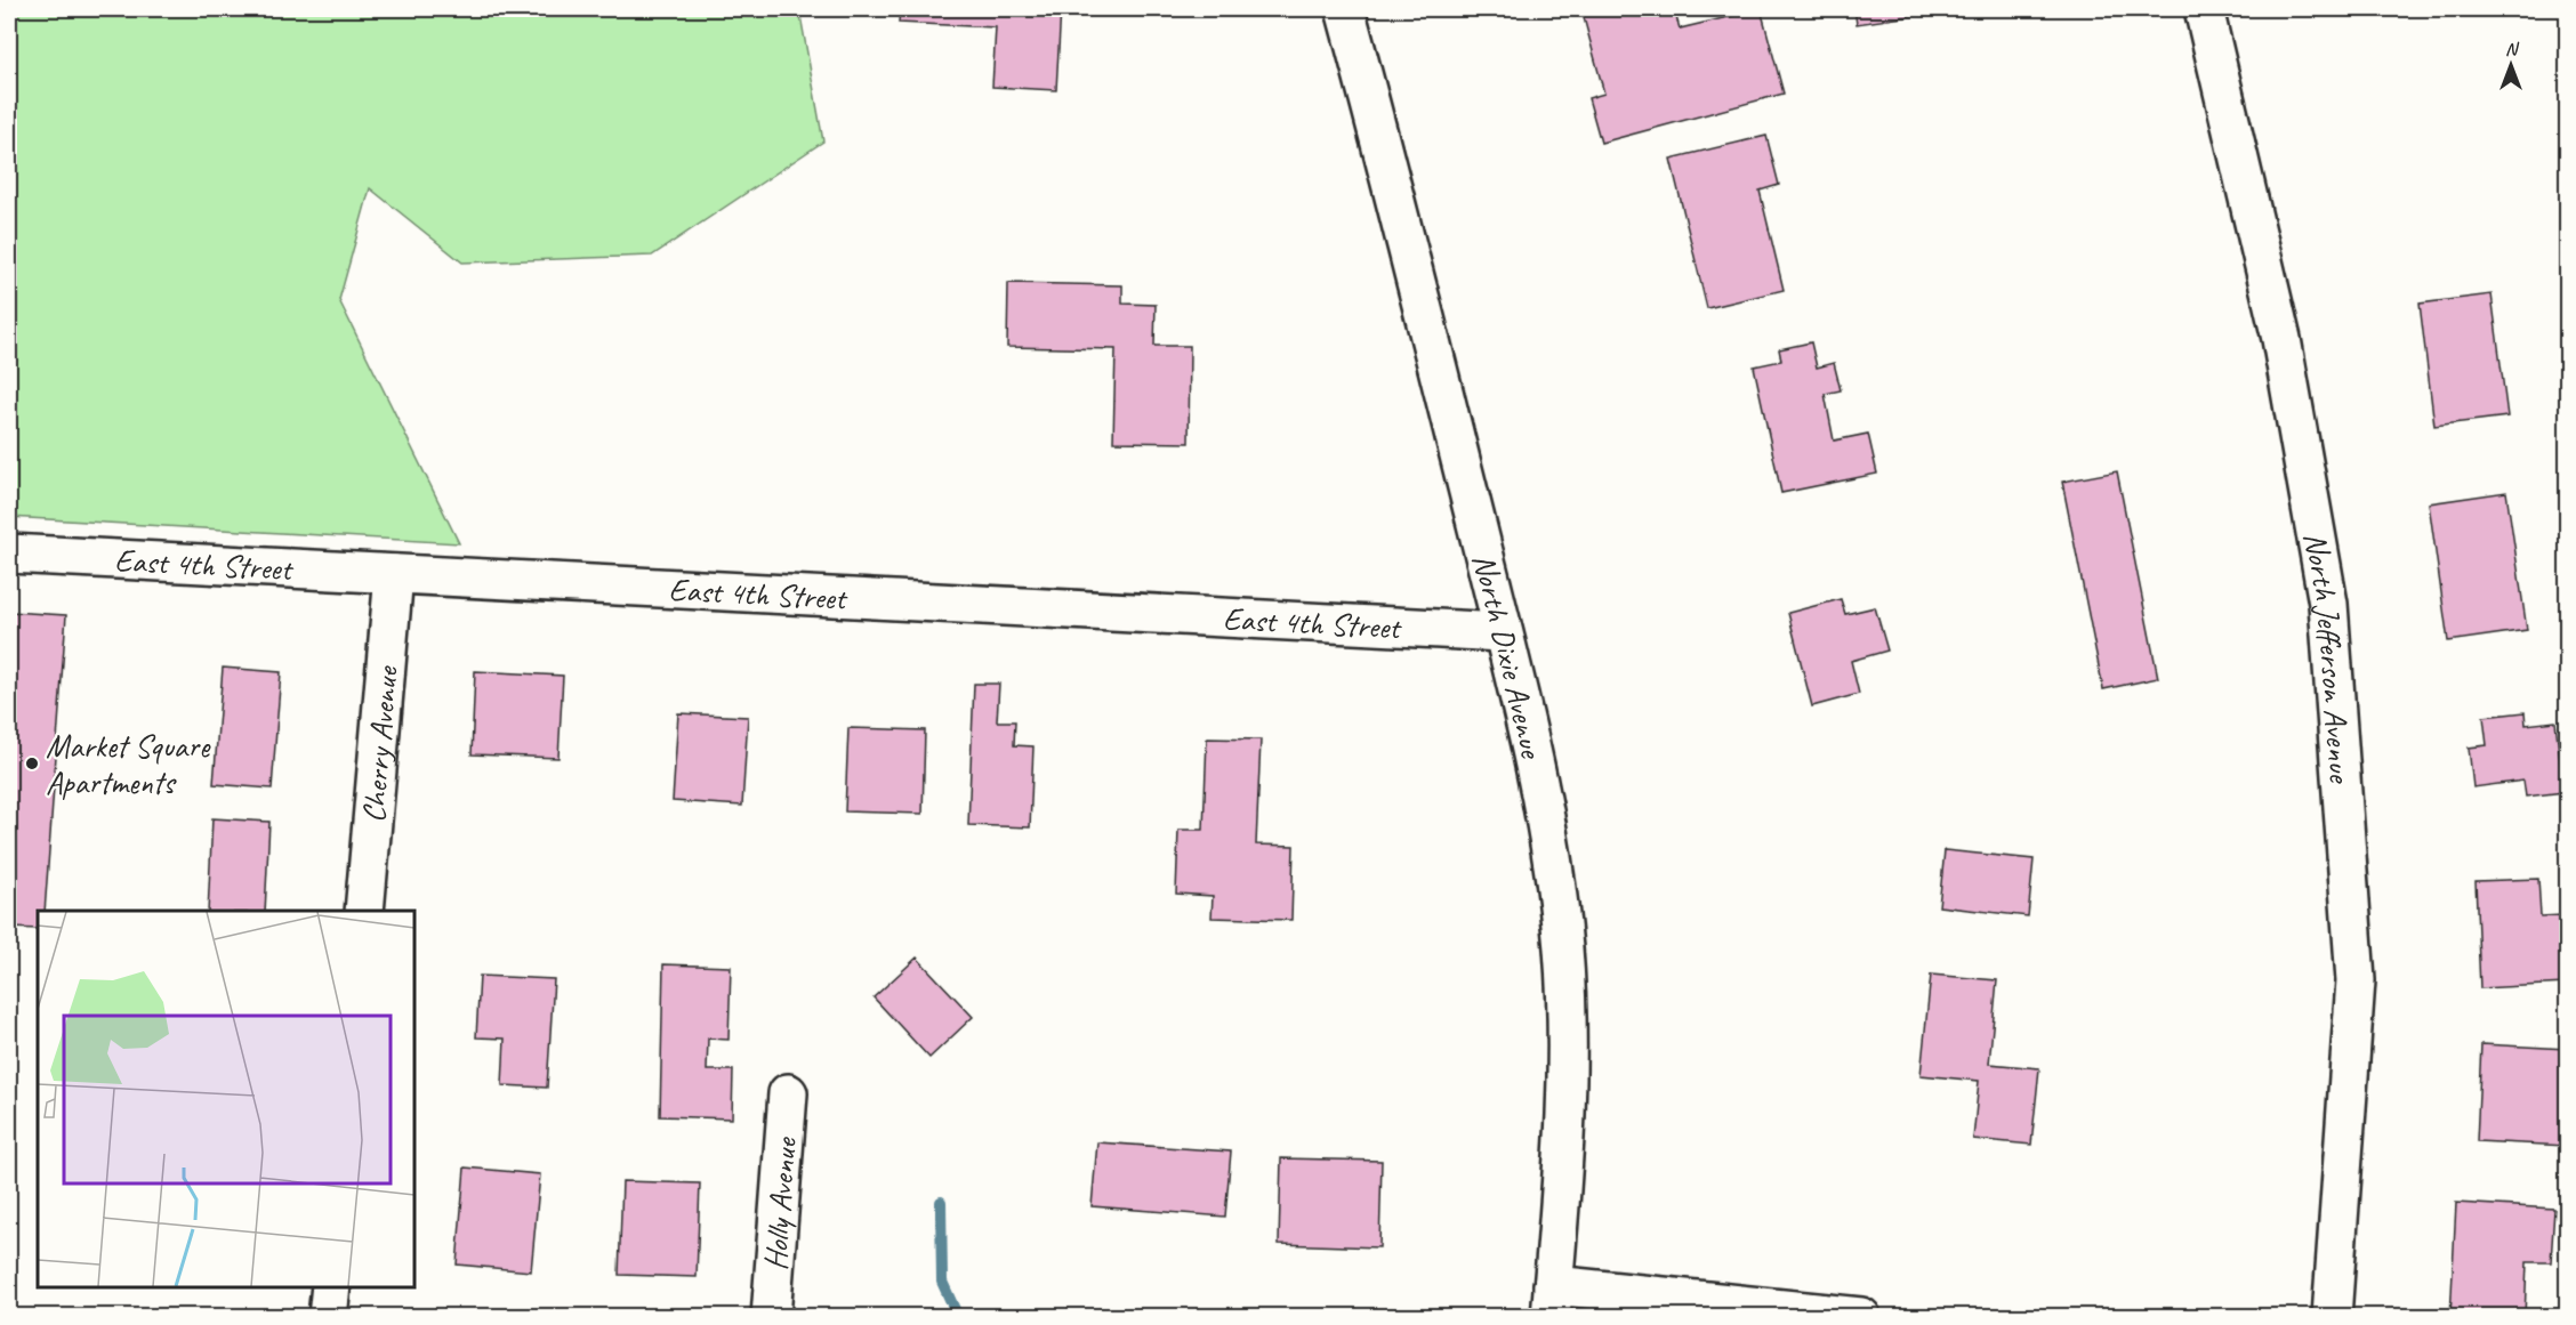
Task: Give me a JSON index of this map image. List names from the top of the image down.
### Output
{
  "streets": {
    "street": [
      "East 4th Street",
      "North Dixie Avenue",
      "North Jefferson Avenue",
      "Cherry Avenue",
      "Holly Avenue"
    ]
  },
  "crossings": [
    ["East 4th Street", "North Dixie Avenue"],
    ["East 4th Street", "Cherry Avenue"]
  ],
  "places": ["Market Square Apartments"],
  "north": "top"
}
